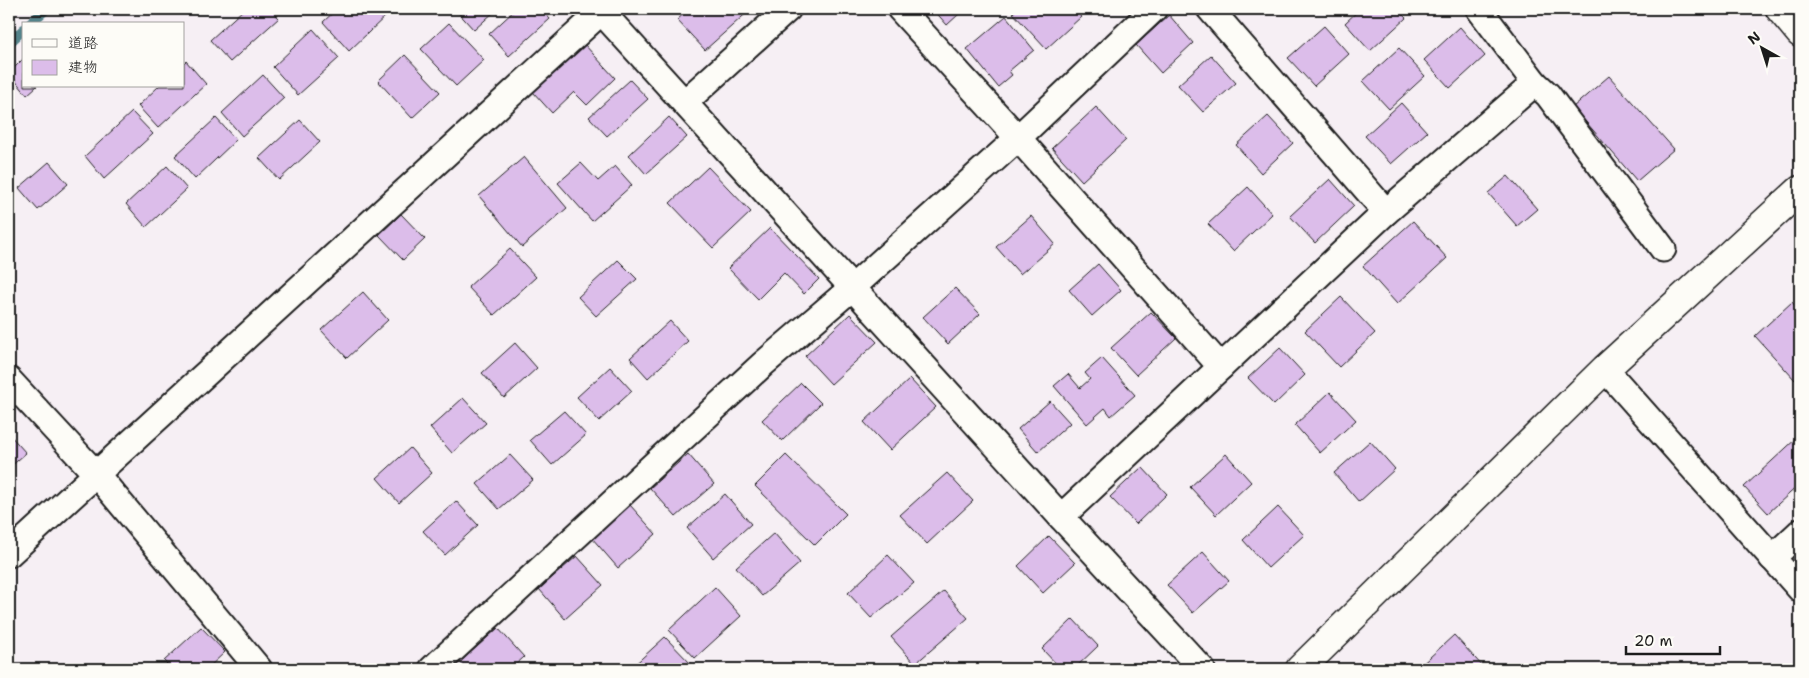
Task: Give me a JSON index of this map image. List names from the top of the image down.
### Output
{
  "legend": ["道路", "建物"],
  "scale_bar": "20 m",
  "north": "top left"
}
